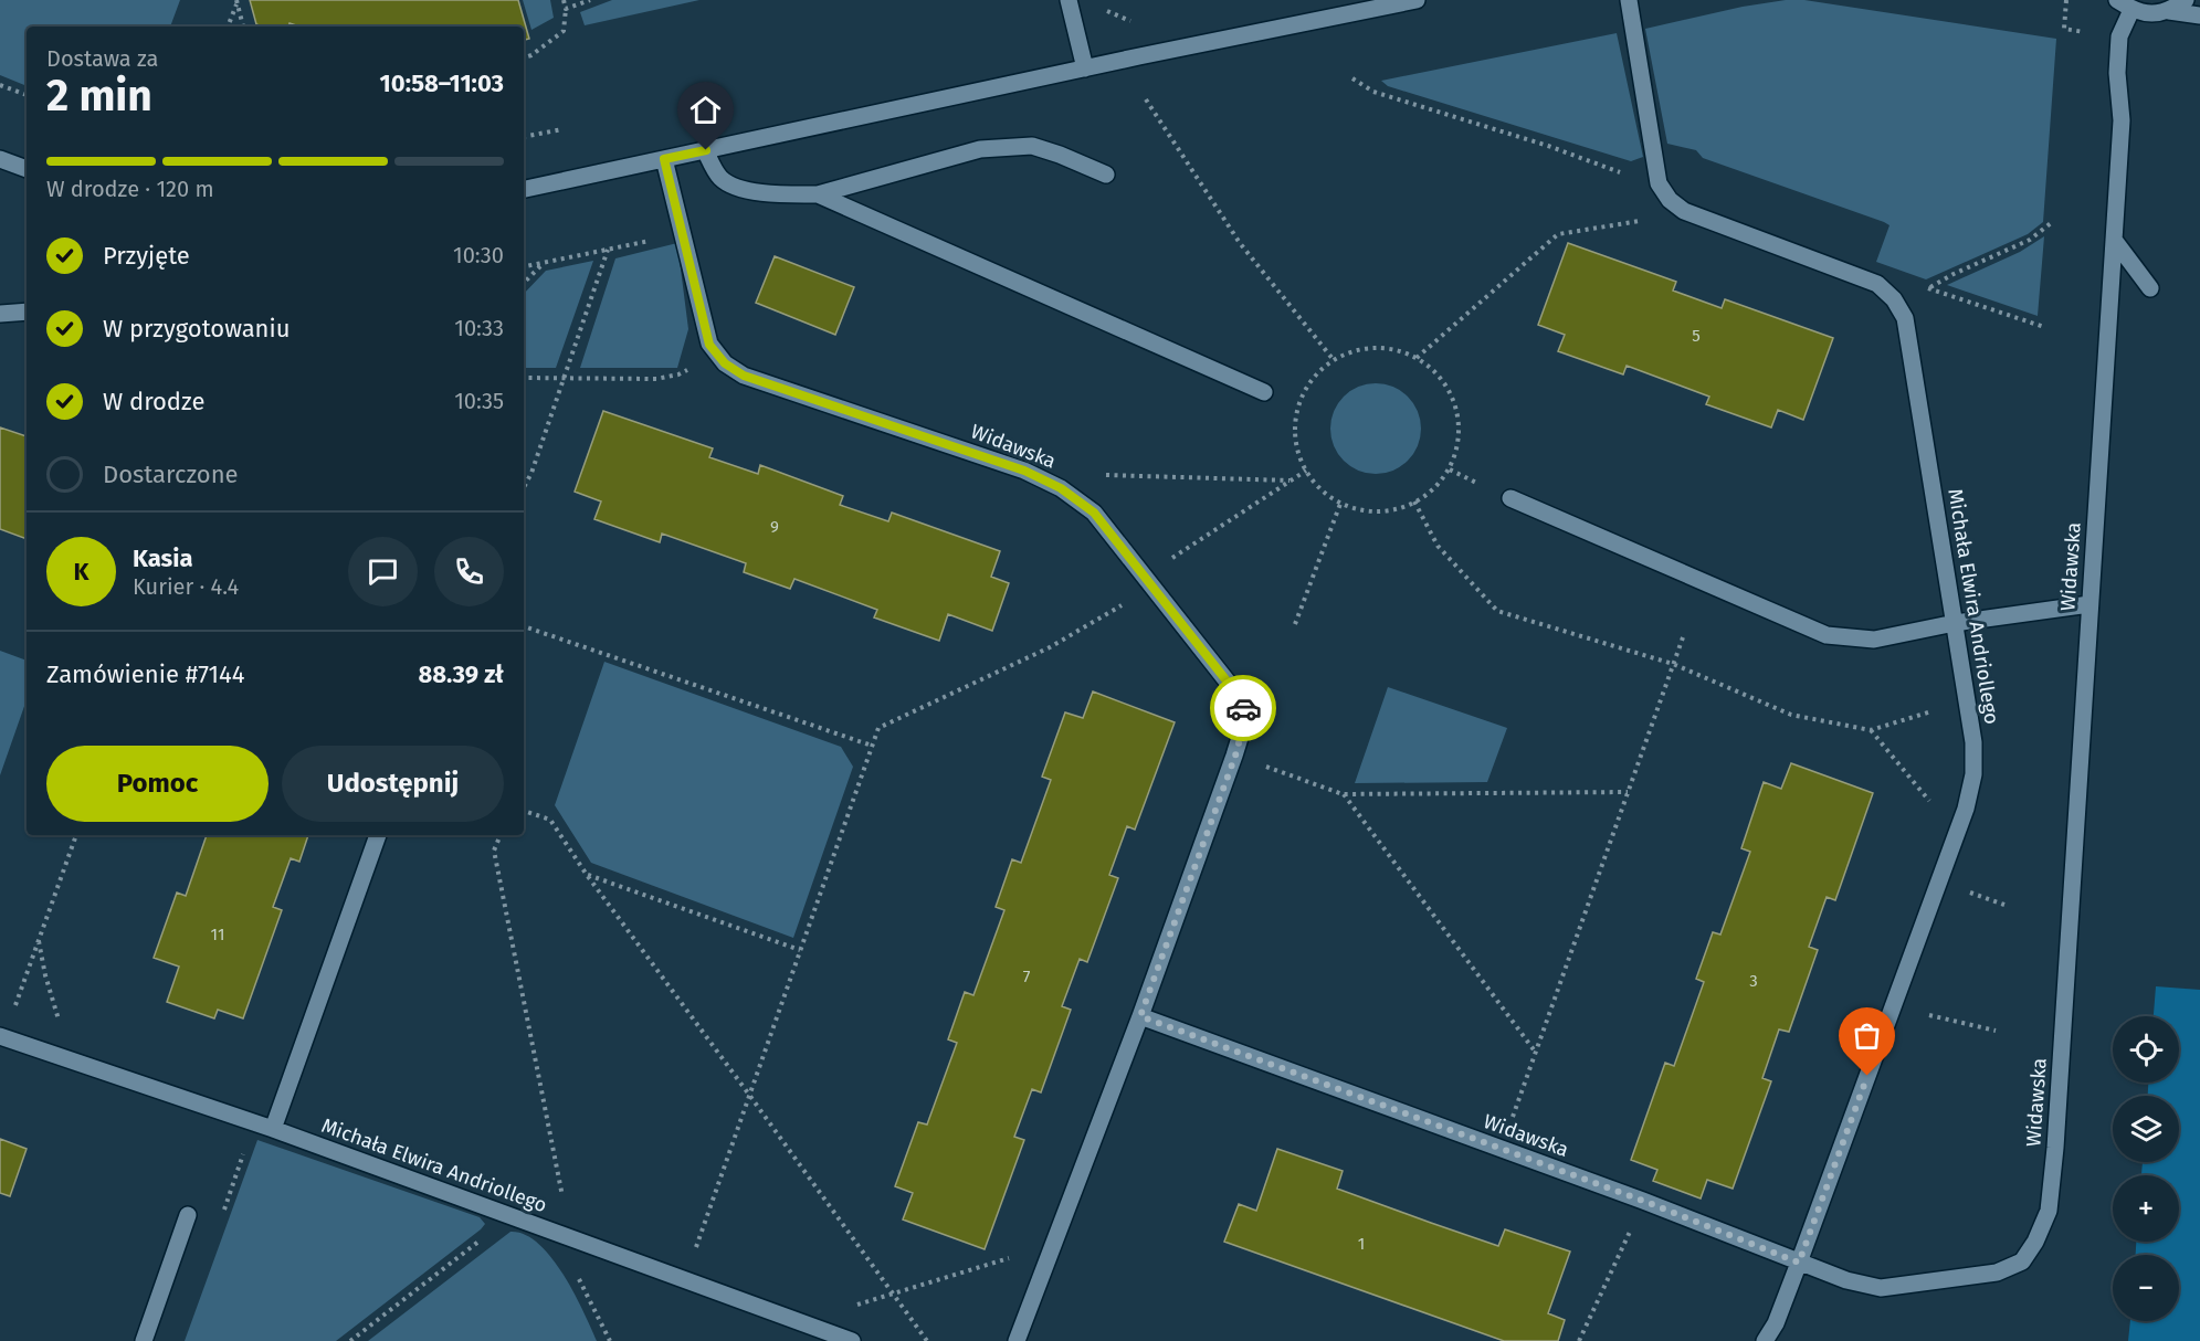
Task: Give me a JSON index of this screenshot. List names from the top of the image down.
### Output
{
  "streets": {
    "street": ["Widawska", "Michała Elwira Andriollego"]
  },
  "crossings": [
    ["Widawska", "Michała Elwira Andriollego"]
  ],
  "house_numbers": [
    "5",
    "9",
    "11",
    "7",
    "3",
    "1"
  ],
  "page": {
    "heading": ["2 min", "Dostawa za", "10:58–11:03"],
    "panel": [
      "Kasia",
      "Kurier · 4.4",
      "Zamówienie #7144",
      "88.39 zł"
    ],
    "bar": "W drodze · 120 m",
    "list": [
      ["Przyjęte", "10:30"],
      ["W przygotowaniu", "10:33"],
      ["W drodze", "10:35"],
      "Dostarczone"
    ],
    "round": "K",
    "buttons": ["Pomoc", "Udostępnij"],
    "map_buttons": ["+", "−"]
  }
}
